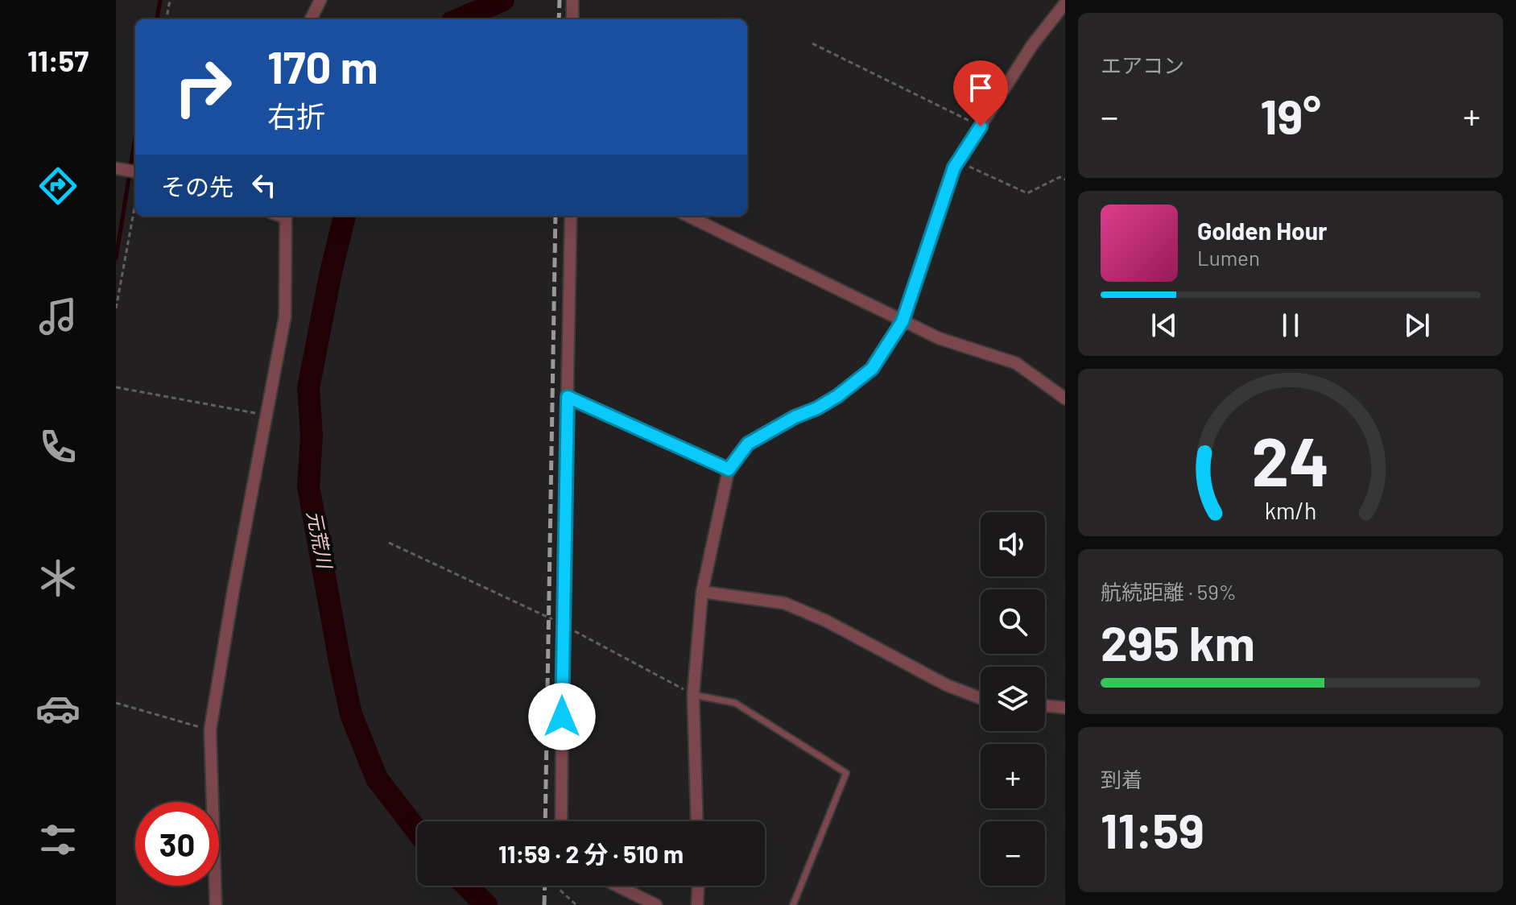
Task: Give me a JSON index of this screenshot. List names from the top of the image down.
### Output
{
  "water": ["元荒川"],
  "page": {
    "tabs": "11:57",
    "tile": [
      "エアコン",
      ["航続距離 · 59%", "295 km"],
      ["到着", "11:59"]
    ],
    "turn": ["170 m", "右折"],
    "heat": ["−", "19°", "+"],
    "then": "その先",
    "song": ["Golden Hour", "Lumen"],
    "map_buttons": ["+", "−"],
    "limit": "30",
    "trip": "11:59 · 2 分 · 510 m",
    "gauge": ["24", "km/h"]
  }
}
